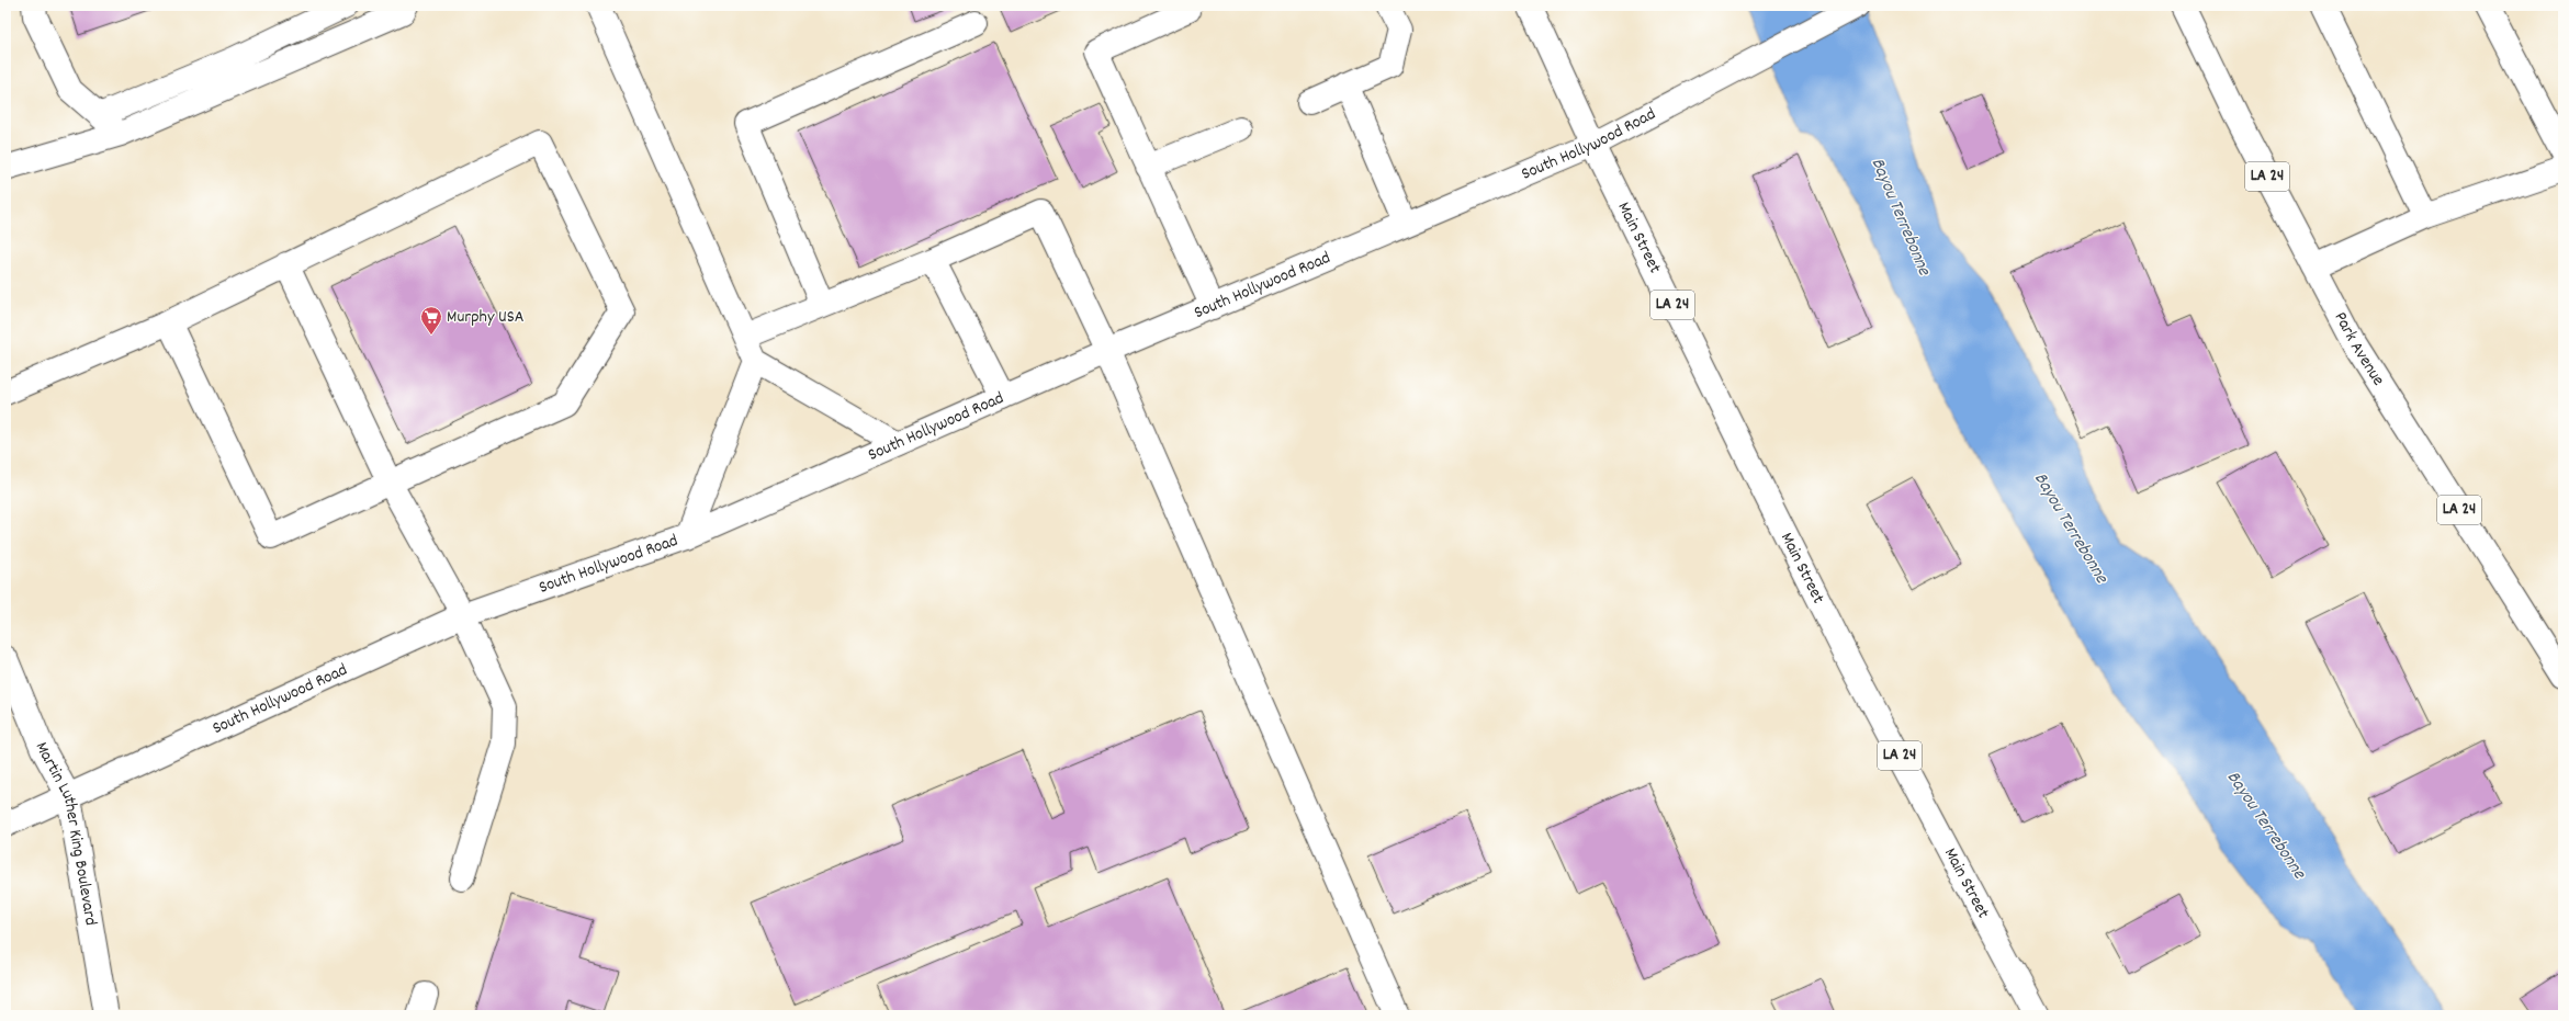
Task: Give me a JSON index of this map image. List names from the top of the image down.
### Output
{
  "streets": {
    "main road": [
      "South Hollywood Road",
      "LA 24",
      "Main Street",
      "Park Avenue",
      "Martin Luther King Boulevard"
    ]
  },
  "crossings": [
    ["South Hollywood Road", "Main Street"],
    ["South Hollywood Road", "Martin Luther King Boulevard"]
  ],
  "water": ["Bayou Terrebonne"],
  "places": {
    "supermarket": ["Murphy USA"]
  }
}
